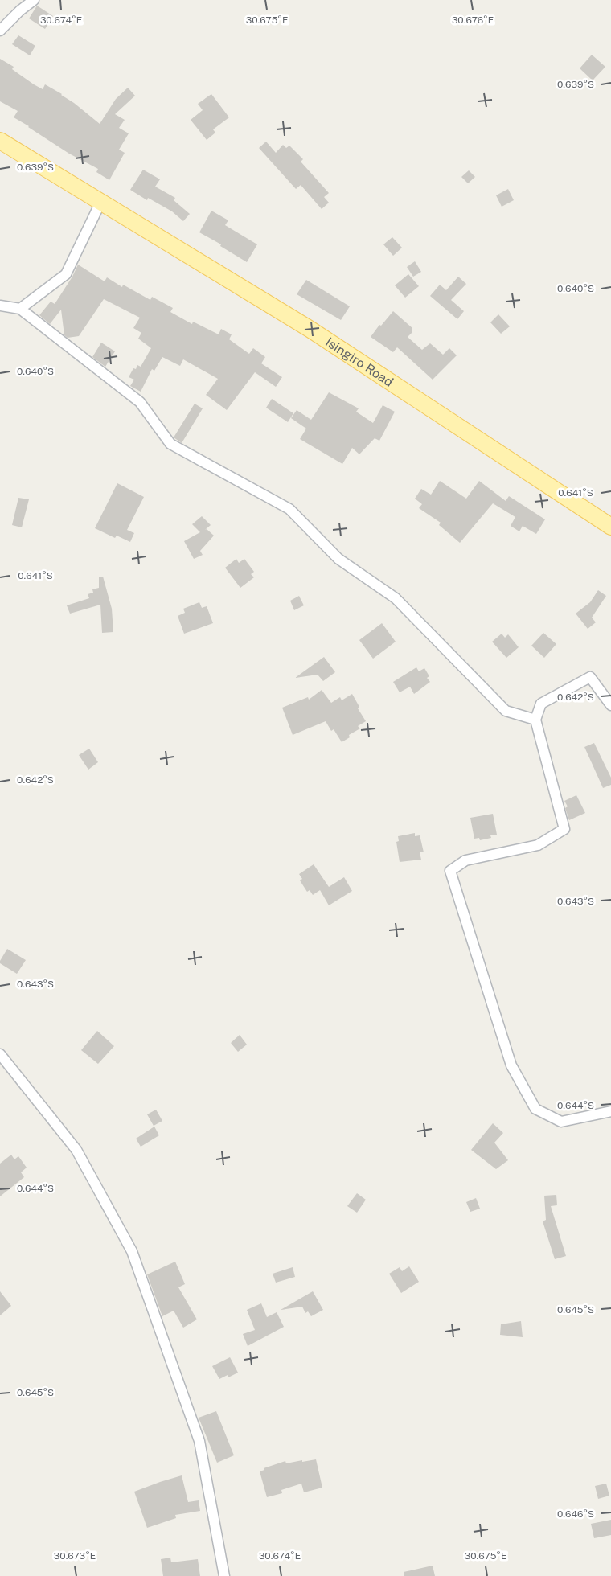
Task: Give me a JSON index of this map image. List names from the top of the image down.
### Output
{
  "streets": {
    "main road": ["Isingiro Road"]
  },
  "coordinates": [
    "30.674°E",
    "30.675°E",
    "30.676°E",
    "0.639°S",
    "0.640°S",
    "0.641°S",
    "0.642°S",
    "0.643°S",
    "0.644°S",
    "0.645°S",
    "0.646°S",
    "30.673°E"
  ]
}
